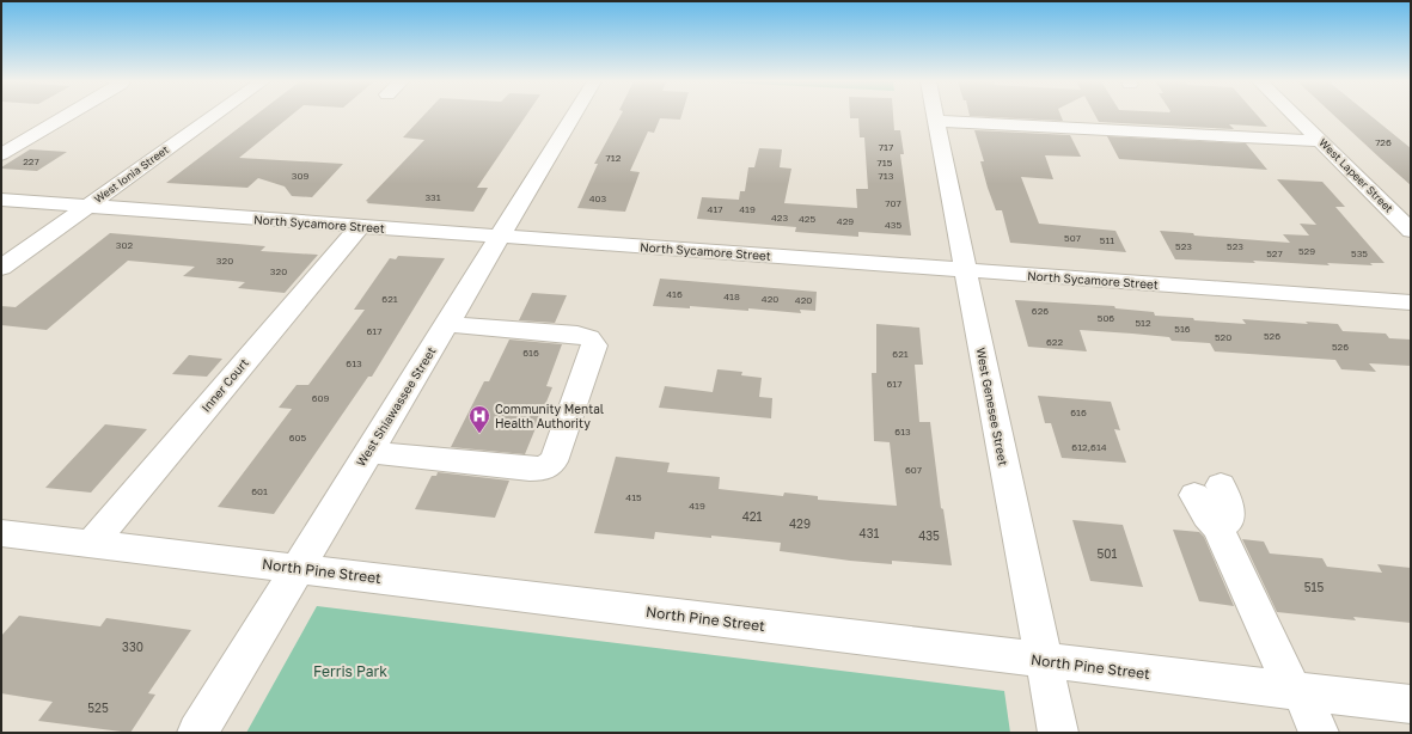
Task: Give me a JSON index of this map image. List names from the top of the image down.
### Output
{
  "streets": {
    "street": [
      "West Ionia Street",
      "West Lapeer Street",
      "North Sycamore Street",
      "Inner Court",
      "West Shiawassee Street",
      "West Genesee Street",
      "North Pine Street"
    ]
  },
  "crossings": [
    ["West Ionia Street", "North Sycamore Street"],
    ["North Sycamore Street", "Inner Court"],
    ["North Sycamore Street", "West Shiawassee Street"],
    ["North Sycamore Street", "West Genesee Street"],
    ["Inner Court", "North Pine Street"],
    ["West Shiawassee Street", "North Pine Street"],
    ["West Genesee Street", "North Pine Street"]
  ],
  "parks": ["Ferris Park"],
  "places": {
    "hospital": ["Community Mental Health Authority"]
  },
  "house_numbers": [
    "726",
    "717",
    "712",
    "227",
    "715",
    "309",
    "713",
    "331",
    "403",
    "707",
    "417",
    "419",
    "423",
    "425",
    "429",
    "435",
    "507",
    "511",
    "302",
    "523",
    "523",
    "529",
    "527",
    "535",
    "320",
    "320",
    "416",
    "418",
    "621",
    "420",
    "420",
    "626",
    "506",
    "512",
    "516",
    "617",
    "526",
    "520",
    "622",
    "526",
    "616",
    "621",
    "613",
    "617",
    "609",
    "616",
    "613",
    "605",
    "612,614",
    "607",
    "601",
    "415",
    "419",
    "421",
    "429",
    "431",
    "435",
    "501",
    "515",
    "330",
    "525"
  ]
}
